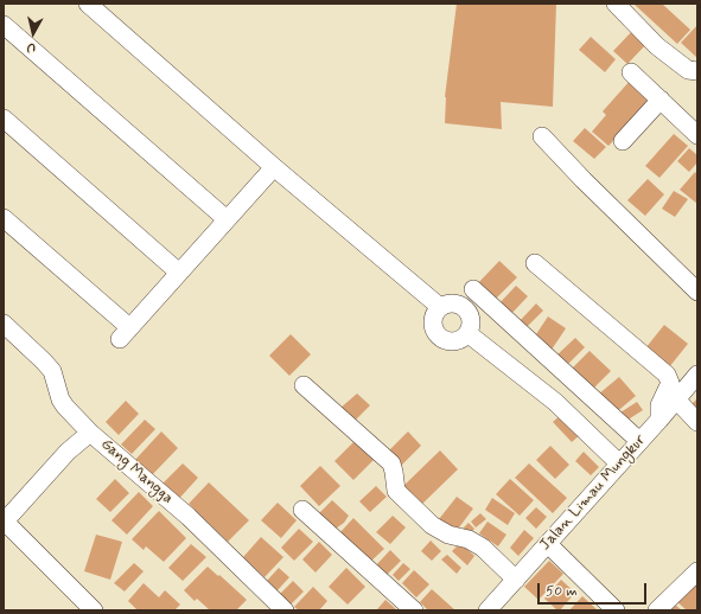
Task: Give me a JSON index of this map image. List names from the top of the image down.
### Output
{
  "streets": {
    "street": ["Gang Mangga", "Jalan Limau Mungkur"]
  },
  "scale_bar": "50 m",
  "north": "bottom"
}
